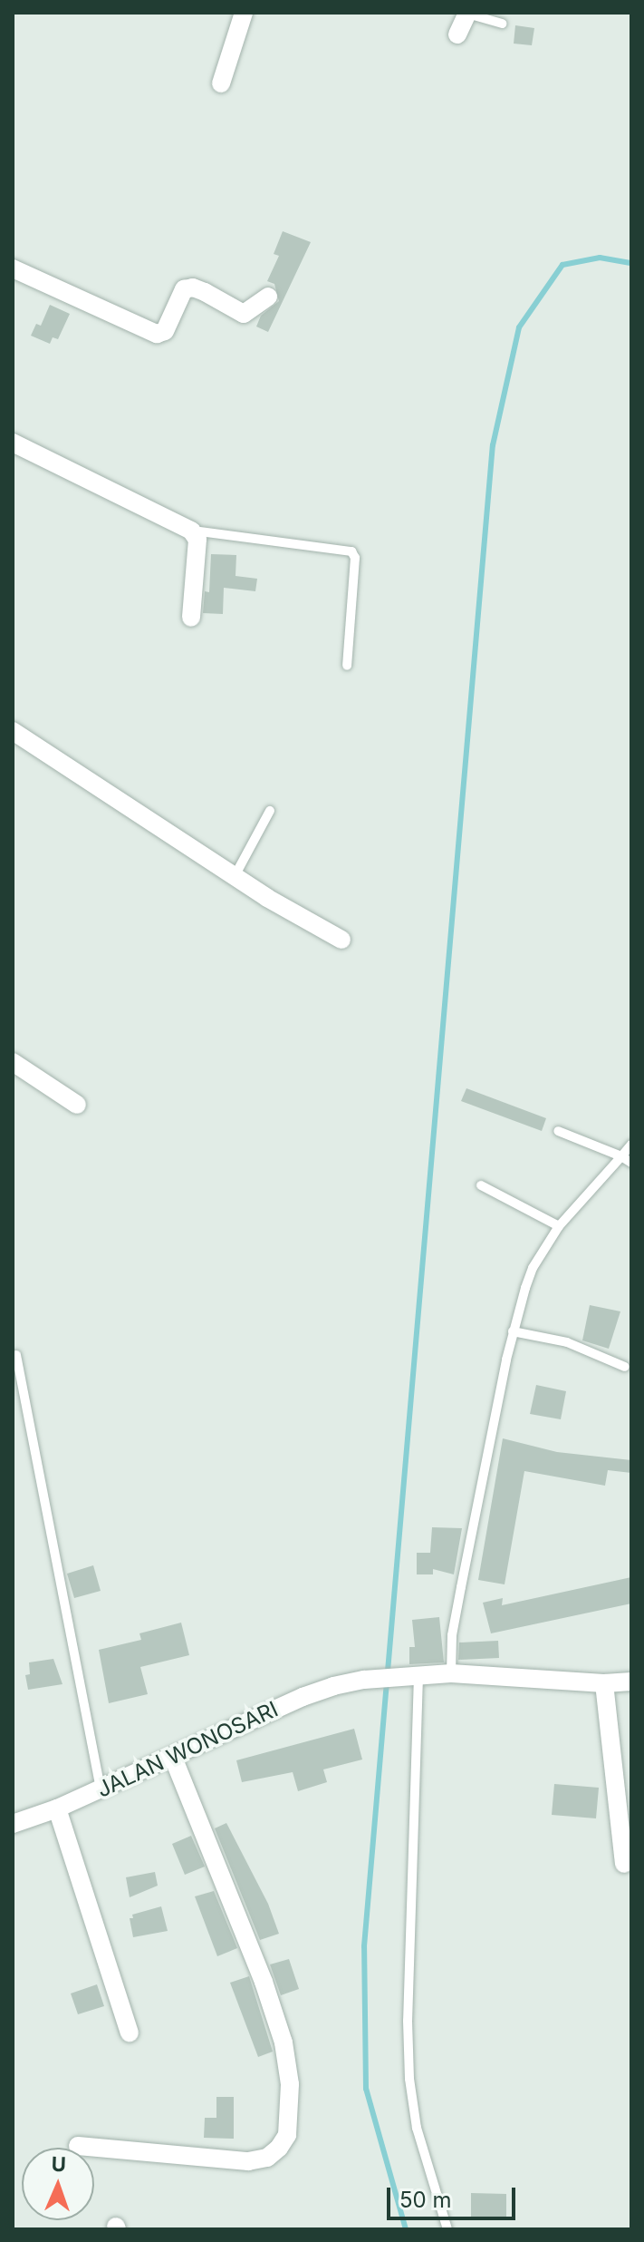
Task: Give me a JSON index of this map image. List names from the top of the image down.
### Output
{
  "streets": {
    "street": ["JALAN WONOSARI"]
  },
  "scale_bar": "50 m",
  "north": "top"
}
